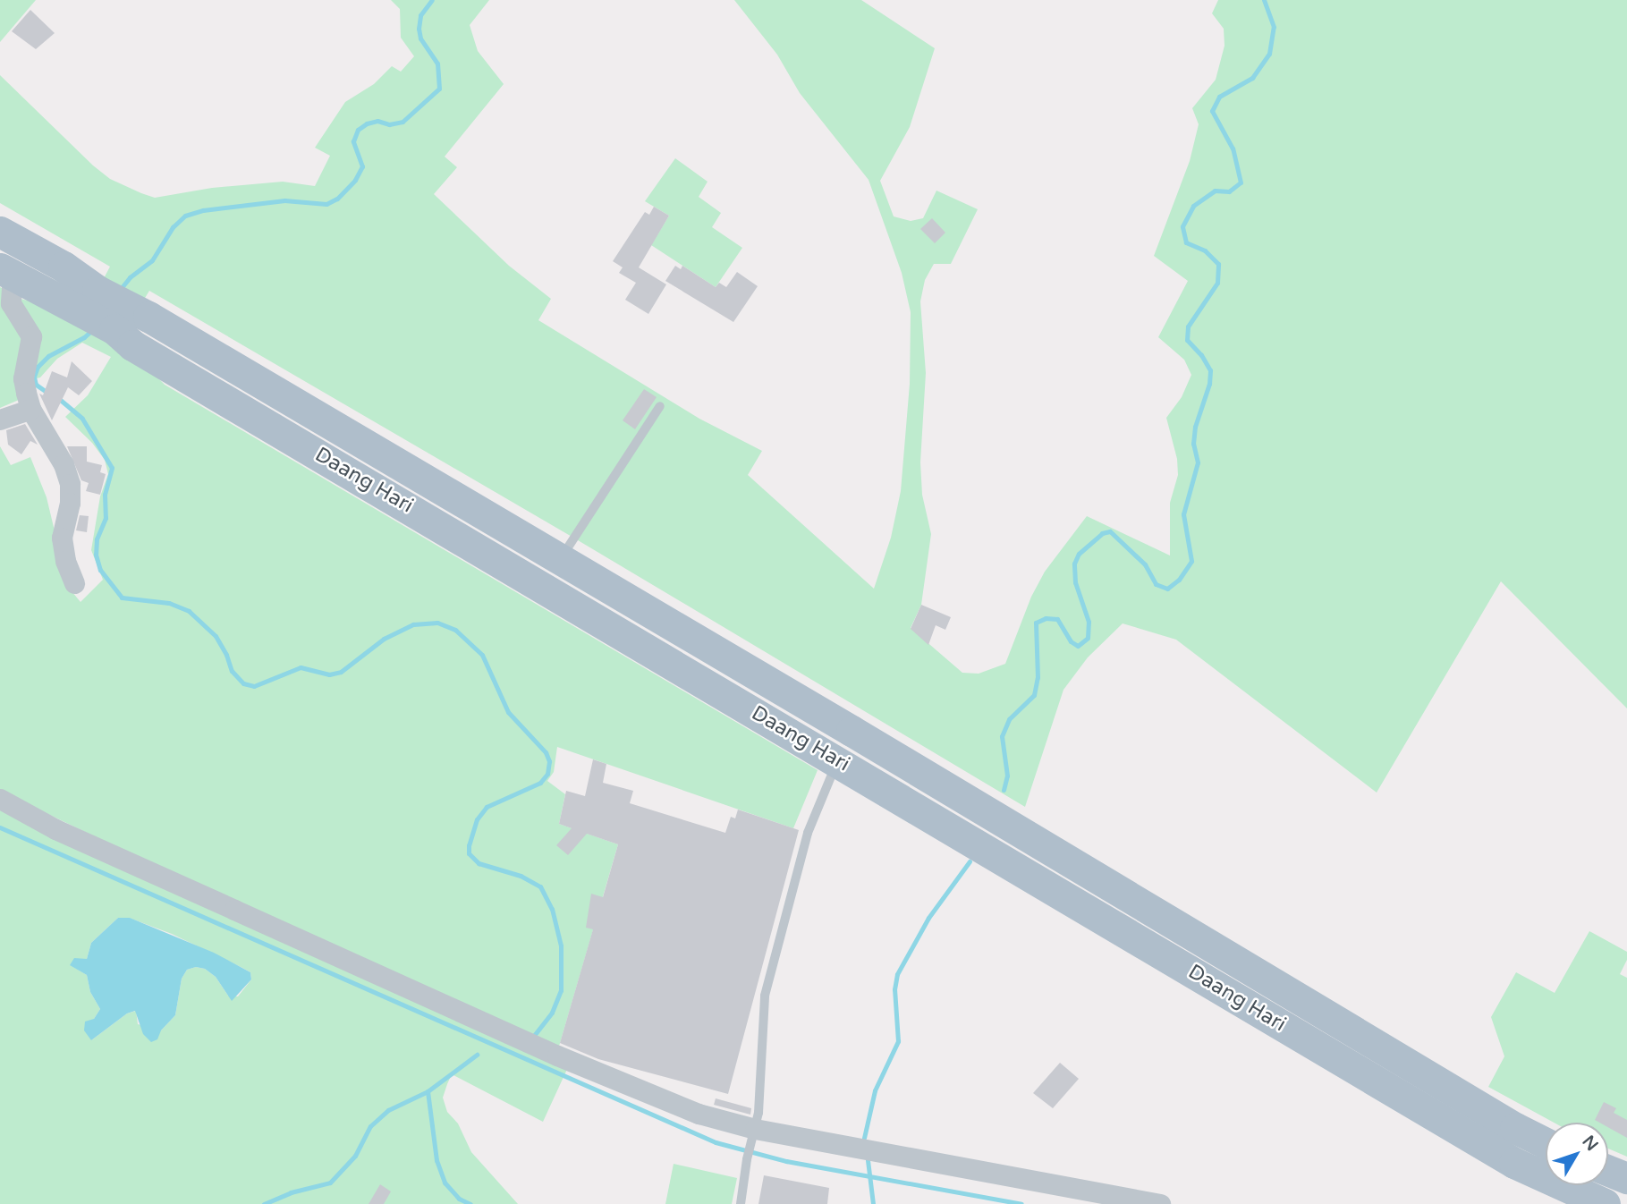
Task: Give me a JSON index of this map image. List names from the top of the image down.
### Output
{
  "streets": {
    "main road": ["Daang Hari"]
  },
  "north": "top right"
}
